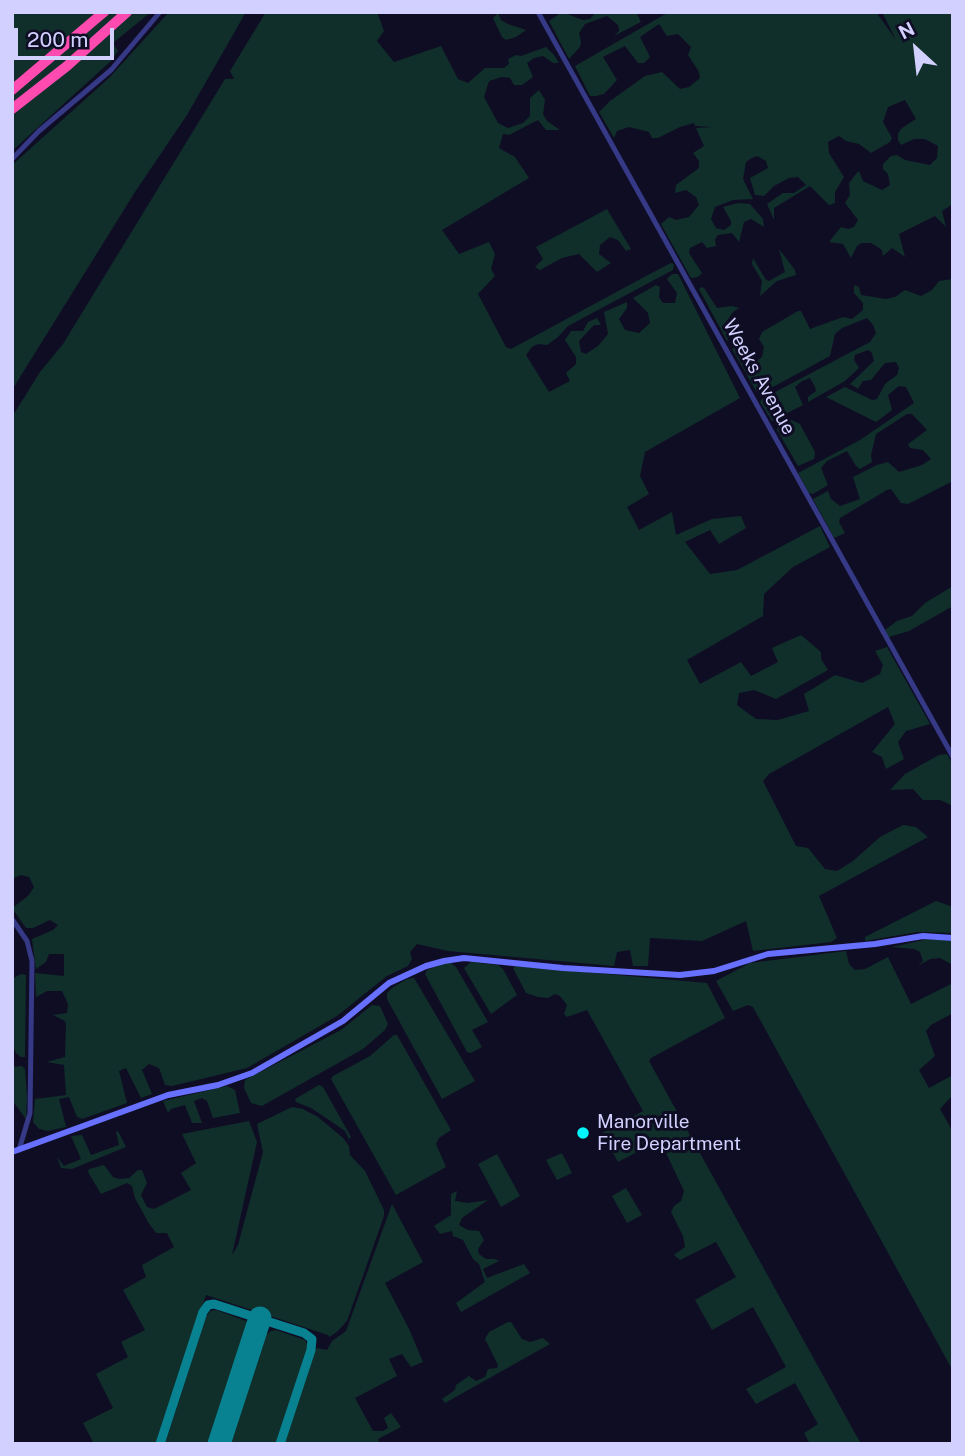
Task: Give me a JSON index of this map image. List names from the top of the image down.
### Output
{
  "streets": {
    "street": ["Weeks Avenue"]
  },
  "places": ["Manorville Fire Department"],
  "scale_bar": "200 m",
  "north": "top left"
}
